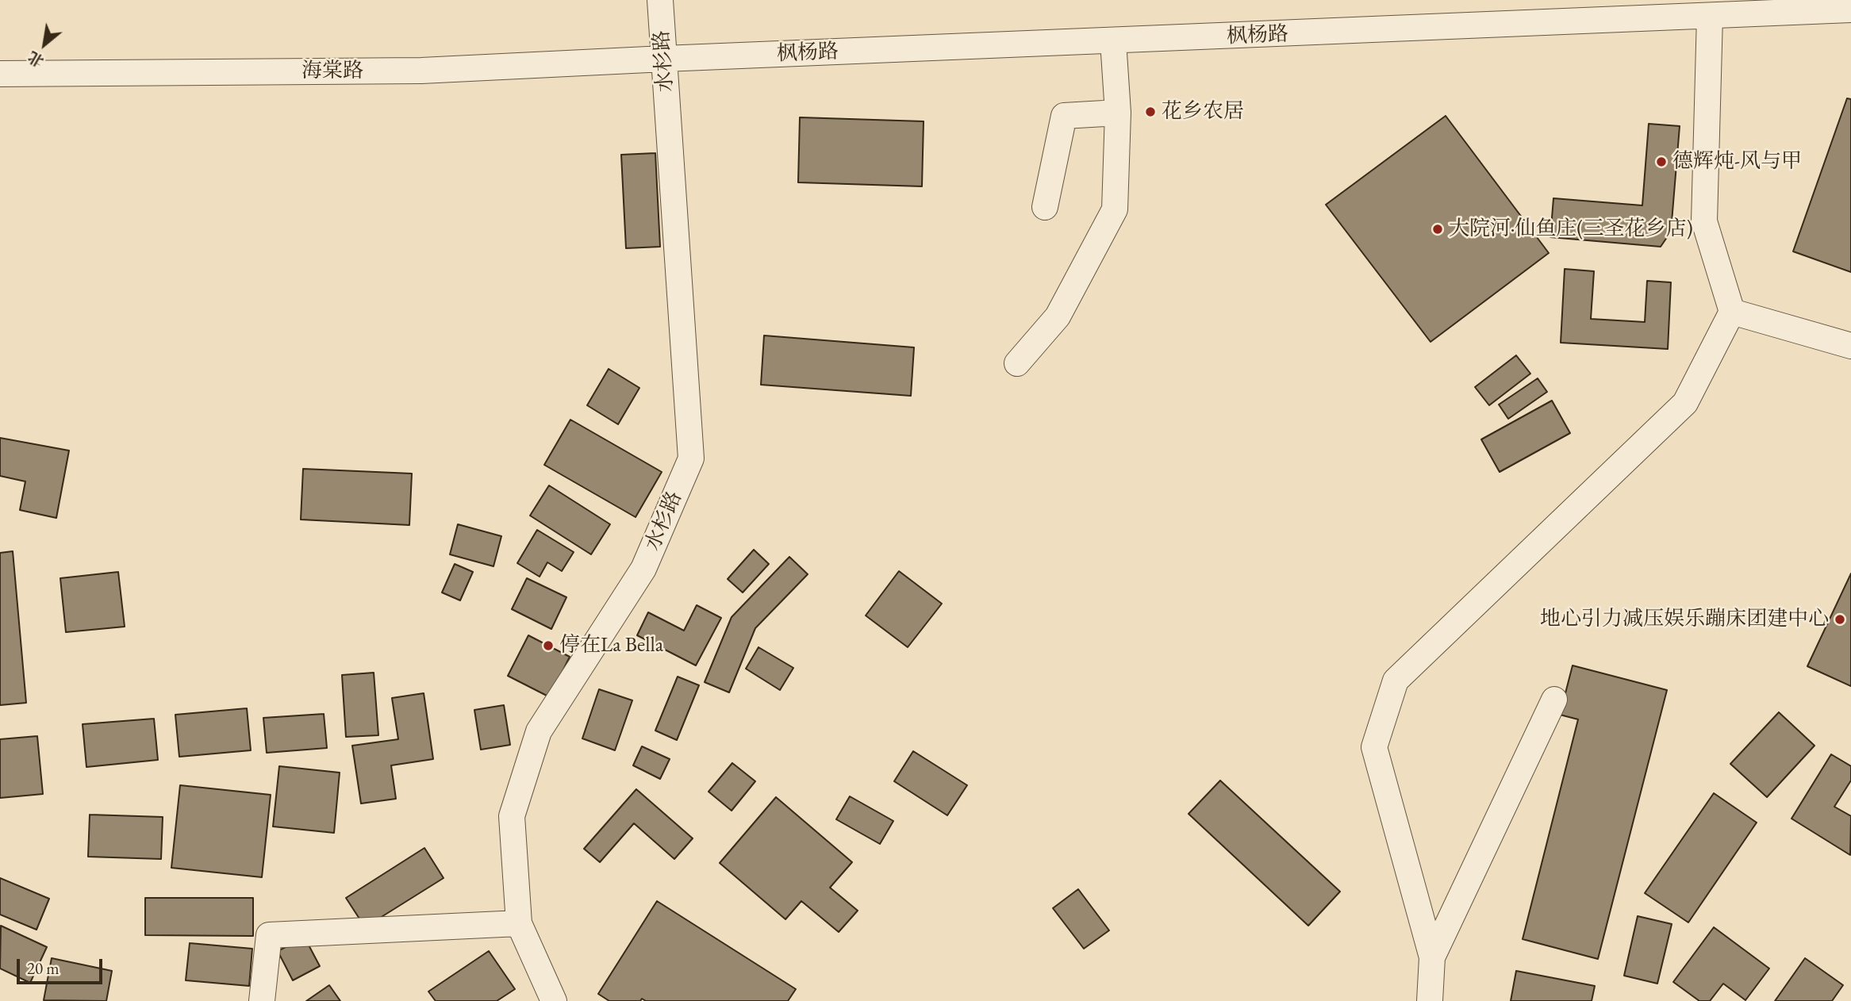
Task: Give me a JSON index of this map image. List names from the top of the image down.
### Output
{
  "streets": {
    "street": ["枫杨路", "水杉路", "海棠路"]
  },
  "crossings": [
    ["枫杨路", "水杉路"],
    ["枫杨路", "海棠路"],
    ["水杉路", "海棠路"]
  ],
  "places": [
    "花乡农居",
    "德辉炖-风与甲",
    "大院河·仙鱼庄(三圣花乡店)",
    "地心引力减压娱乐蹦床团建中心",
    "停在La Bella"
  ],
  "scale_bar": "20 m",
  "north": "bottom left"
}
